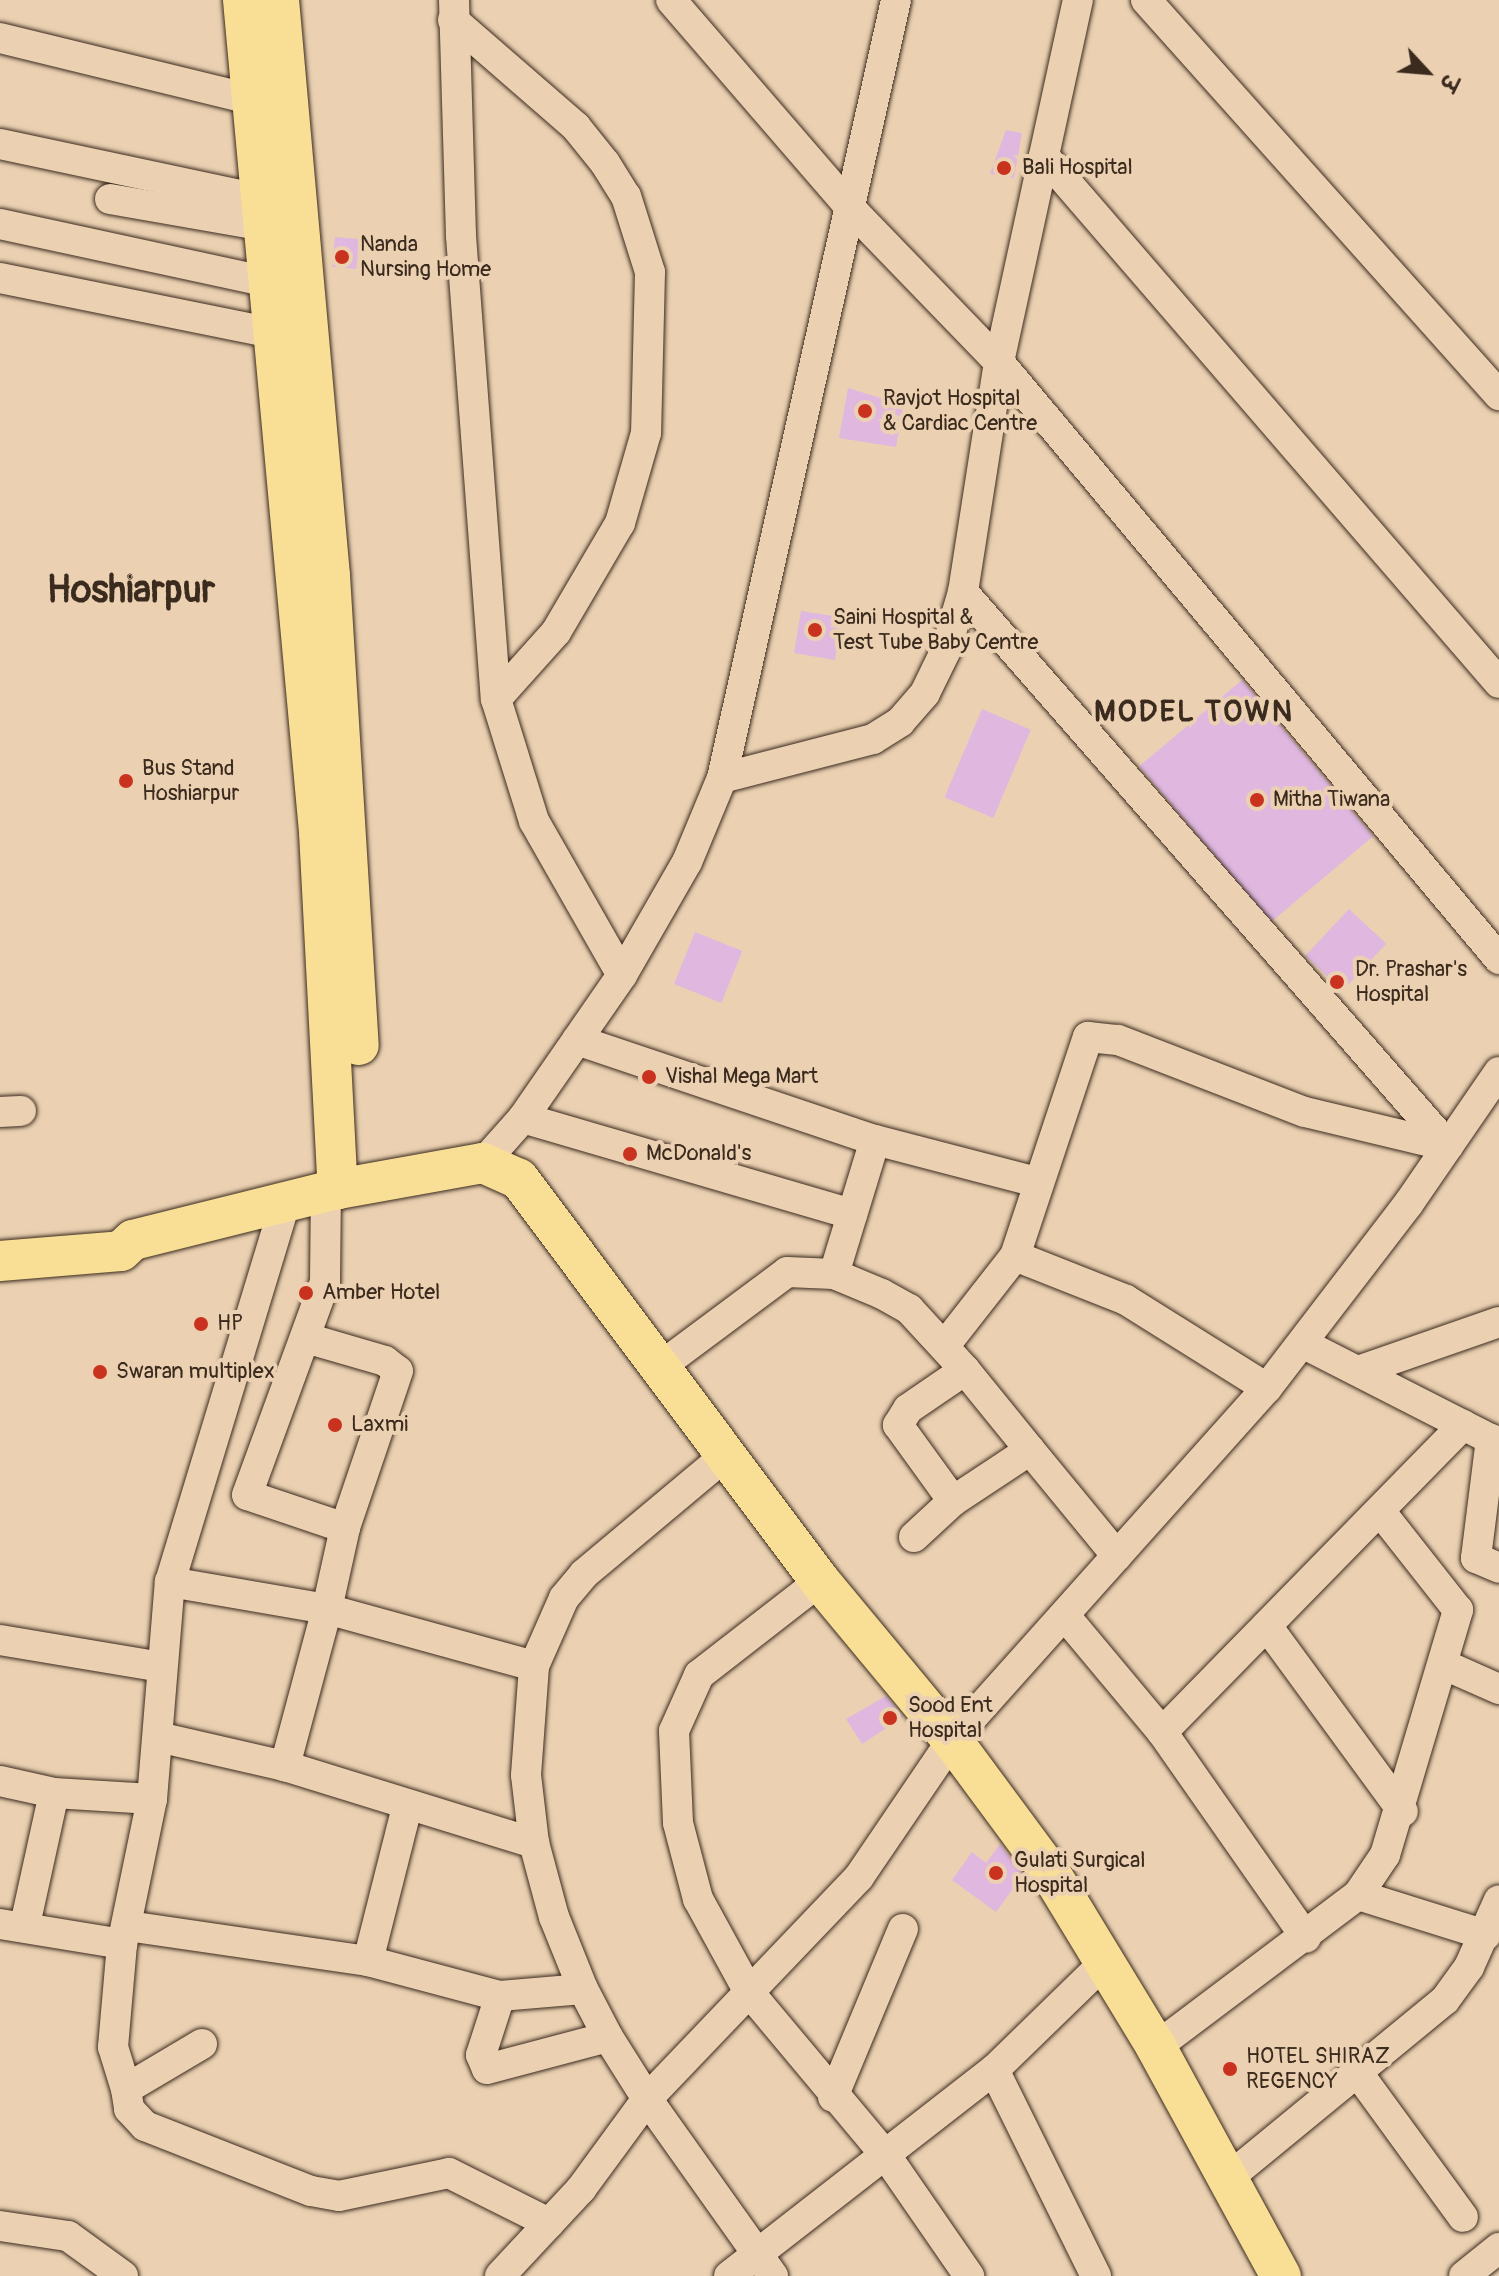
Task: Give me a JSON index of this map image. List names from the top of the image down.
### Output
{
  "districts": ["Hoshiarpur", "MODEL TOWN"],
  "places": [
    "Bali Hospital",
    "Nanda Nursing Home",
    "Ravjot Hospital & Cardiac Centre",
    "Saini Hospital & Test Tube Baby Centre",
    "Bus Stand Hoshiarpur",
    "Mitha Tiwana",
    "Dr. Prashar's Hospital",
    "Vishal Mega Mart",
    "McDonald's",
    "Amber Hotel",
    "HP",
    "Swaran multiplex",
    "Laxmi",
    "Sood Ent Hospital",
    "Gulati Surgical Hospital",
    "HOTEL SHIRAZ REGENCY"
  ],
  "north": "bottom right"
}
